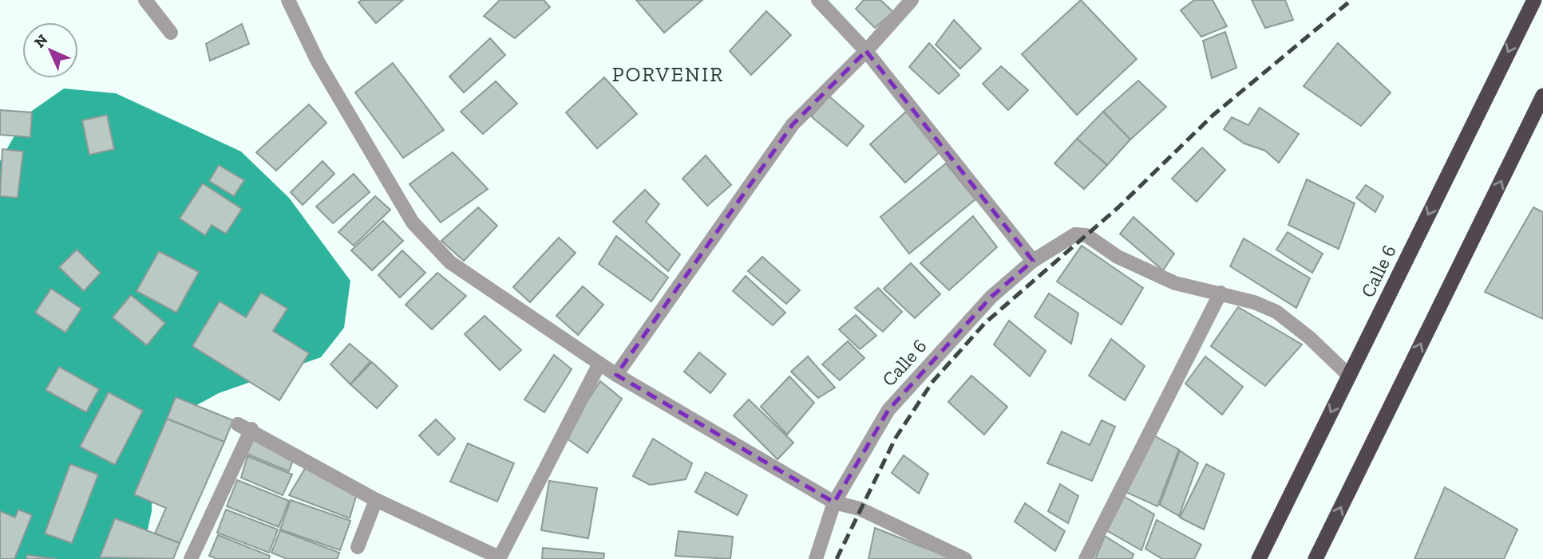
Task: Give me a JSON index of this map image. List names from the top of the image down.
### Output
{
  "streets": {
    "highway": ["Calle 6"]
  },
  "districts": ["PORVENIR"],
  "north": "top left"
}
